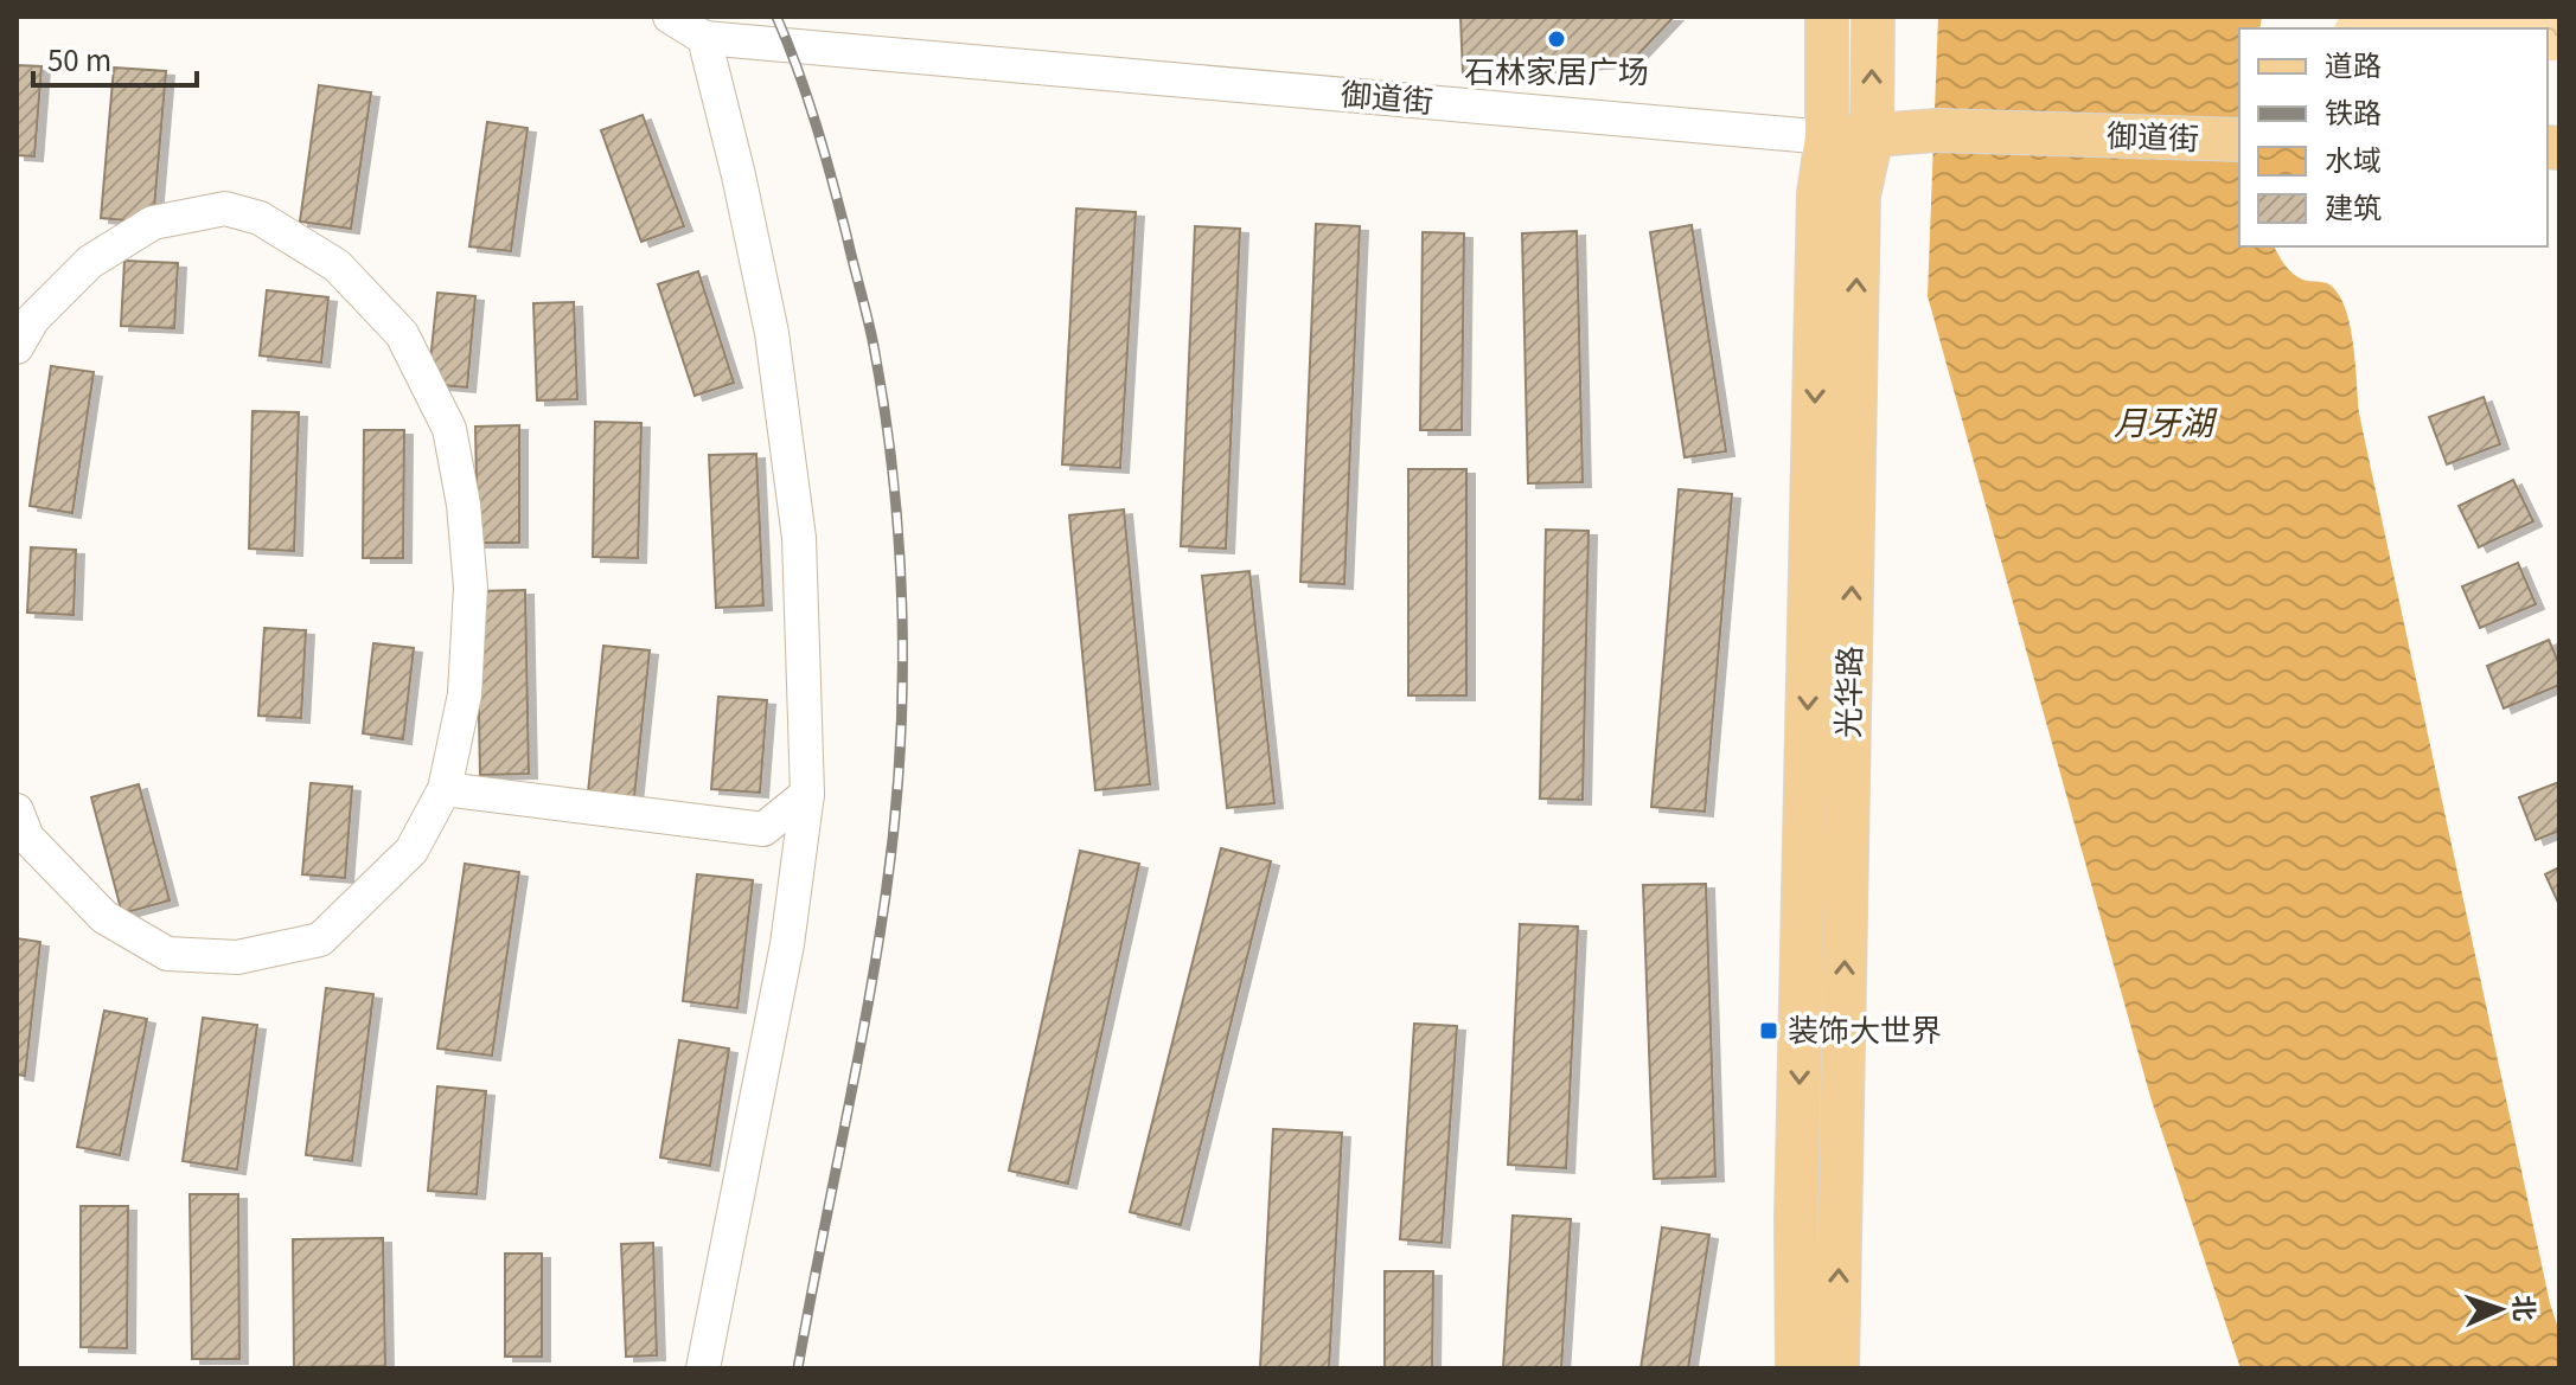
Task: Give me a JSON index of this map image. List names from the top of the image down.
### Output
{
  "streets": {
    "main road": ["光华路"],
    "street": ["御道街"]
  },
  "crossings": [
    ["御道街", "光华路"]
  ],
  "water": ["月牙湖"],
  "places": {
    "other": ["石林家居广场"],
    "transit": ["装饰大世界"]
  },
  "legend": [
    "道路",
    "铁路",
    "水域",
    "建筑"
  ],
  "scale_bar": "50 m",
  "north": "right"
}
